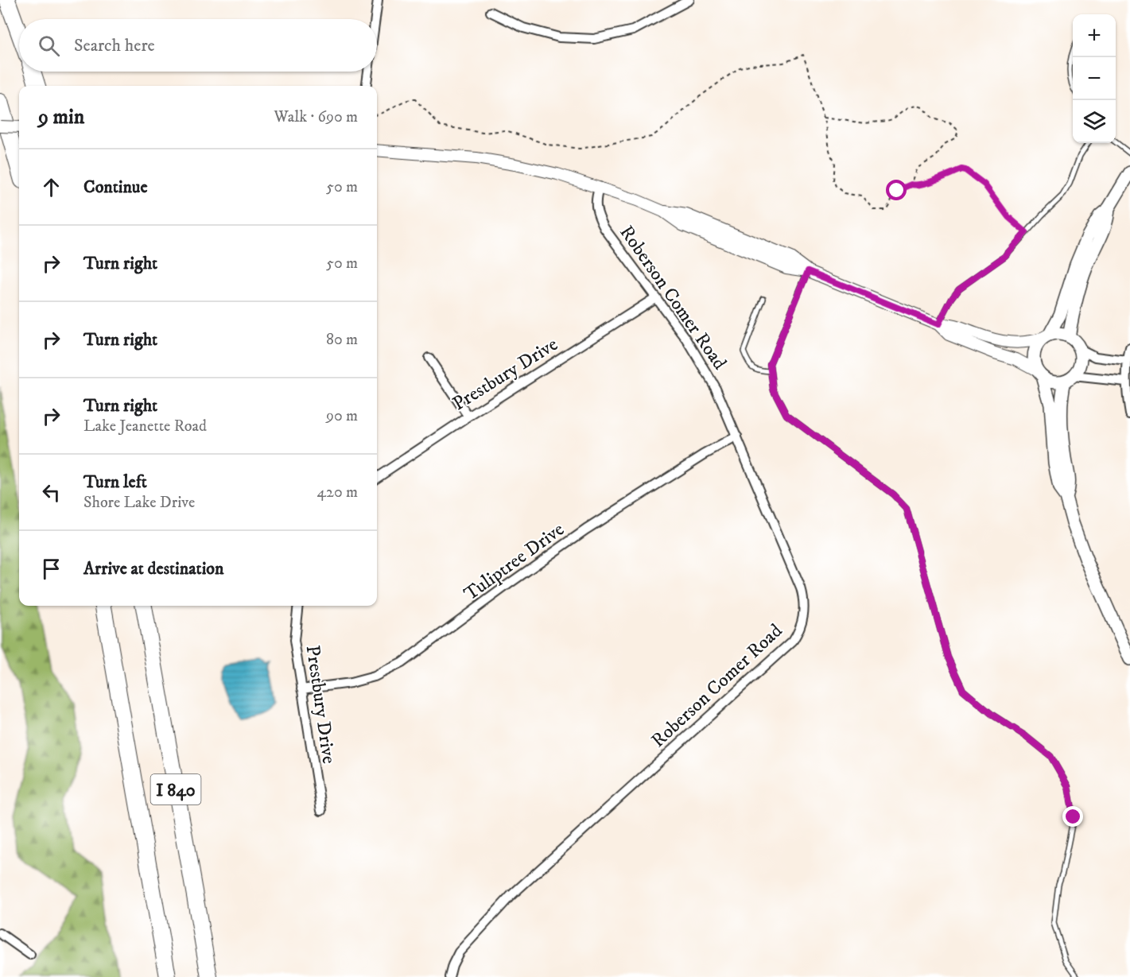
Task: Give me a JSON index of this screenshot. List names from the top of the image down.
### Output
{
  "streets": {
    "highway": ["I 840"],
    "street": ["Roberson Comer Road", "Prestbury Drive", "Tuliptree Drive"]
  },
  "crossings": [
    ["Roberson Comer Road", "Prestbury Drive"],
    ["Roberson Comer Road", "Tuliptree Drive"],
    ["Prestbury Drive", "Tuliptree Drive"]
  ],
  "page": {
    "map_buttons": ["+", "−"],
    "search": "Search here",
    "heading": ["9 min", "Walk · 690 m"],
    "list": [
      ["Continue", "50 m"],
      ["Turn right", "50 m"],
      ["Turn right", "80 m"],
      ["Turn right", "Lake Jeanette Road", "90 m"],
      ["Turn left", "Shore Lake Drive", "420 m"],
      "Arrive at destination"
    ]
  }
}
